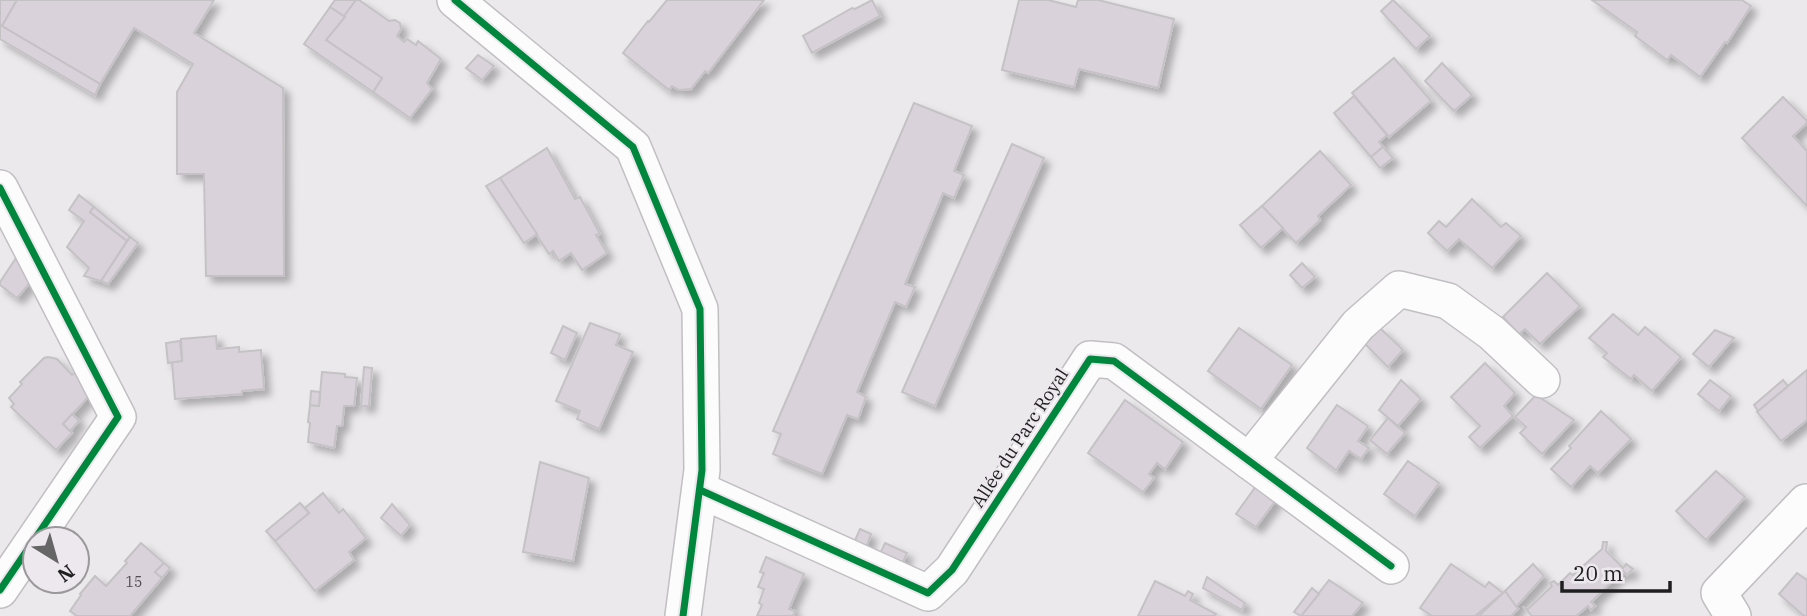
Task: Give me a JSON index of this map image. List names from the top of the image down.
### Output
{
  "streets": {
    "street": ["Allée du Parc Royal"]
  },
  "house_numbers": ["15"],
  "scale_bar": "20 m",
  "north": "bottom right"
}
